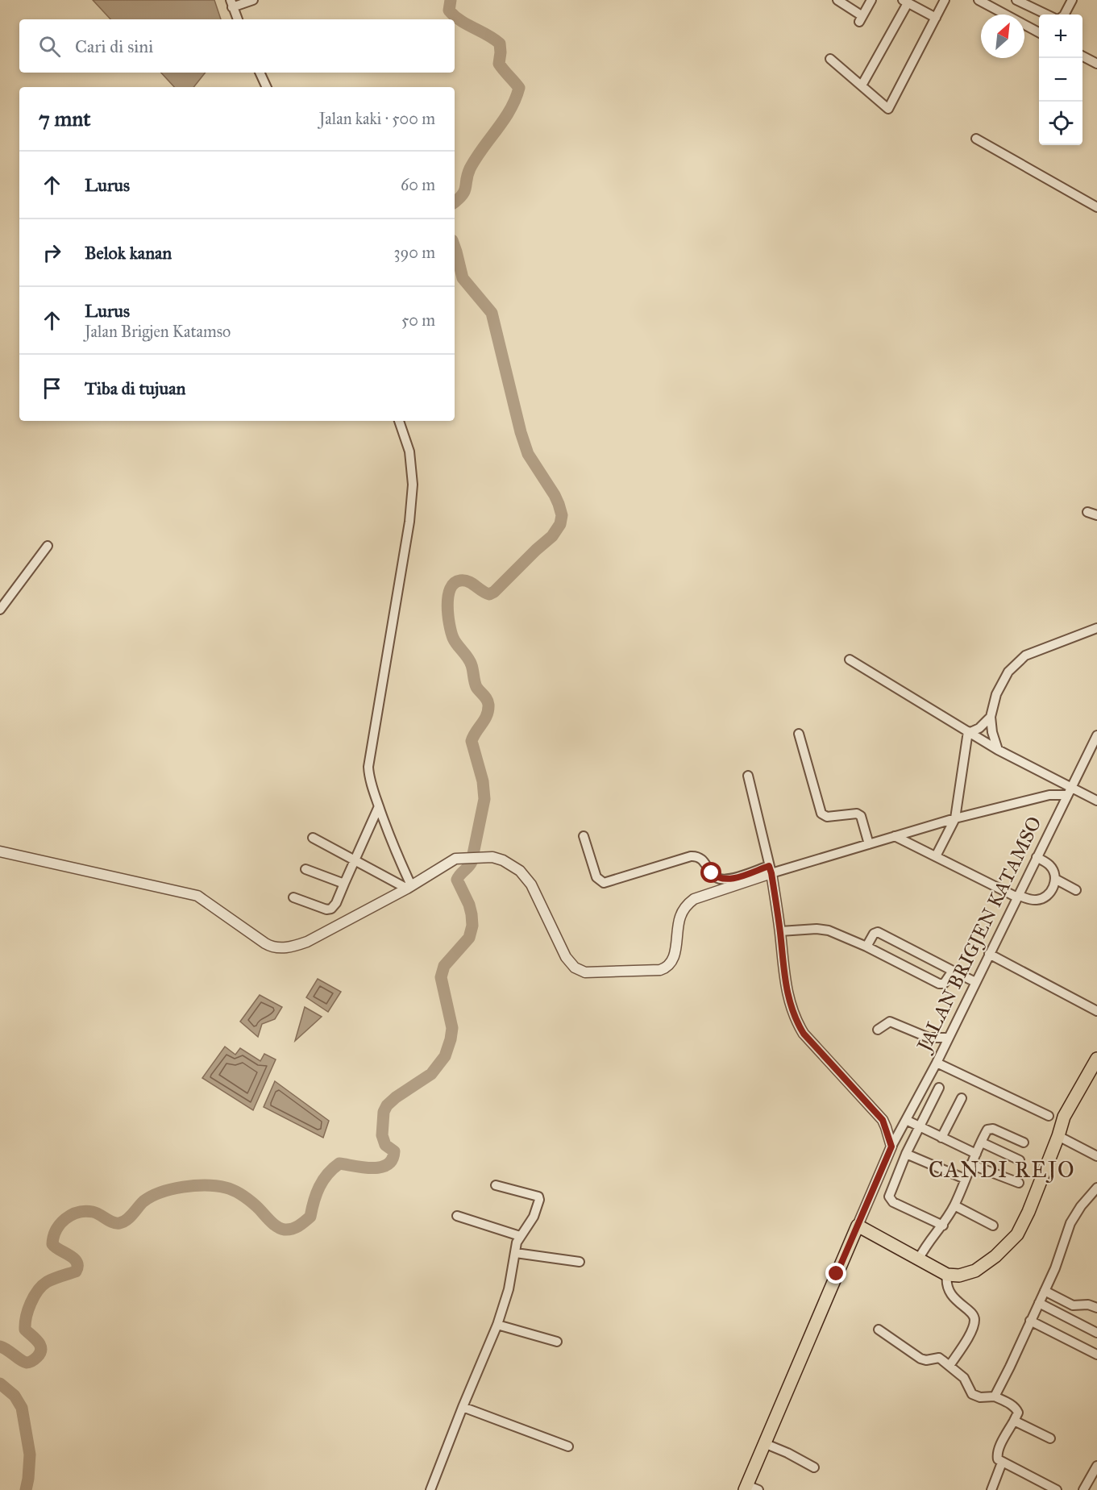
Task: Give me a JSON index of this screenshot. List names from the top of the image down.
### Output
{
  "streets": {
    "street": ["JALAN BRIGJEN KATAMSO"]
  },
  "districts": ["CANDI REJO"],
  "north": "top right",
  "page": {
    "map_buttons": ["+", "−"],
    "search": "Cari di sini",
    "heading": ["7 mnt", "Jalan kaki · 500 m"],
    "list": [
      ["Lurus", "60 m"],
      ["Belok kanan", "390 m"],
      ["Lurus", "Jalan Brigjen Katamso", "50 m"],
      "Tiba di tujuan"
    ]
  }
}
